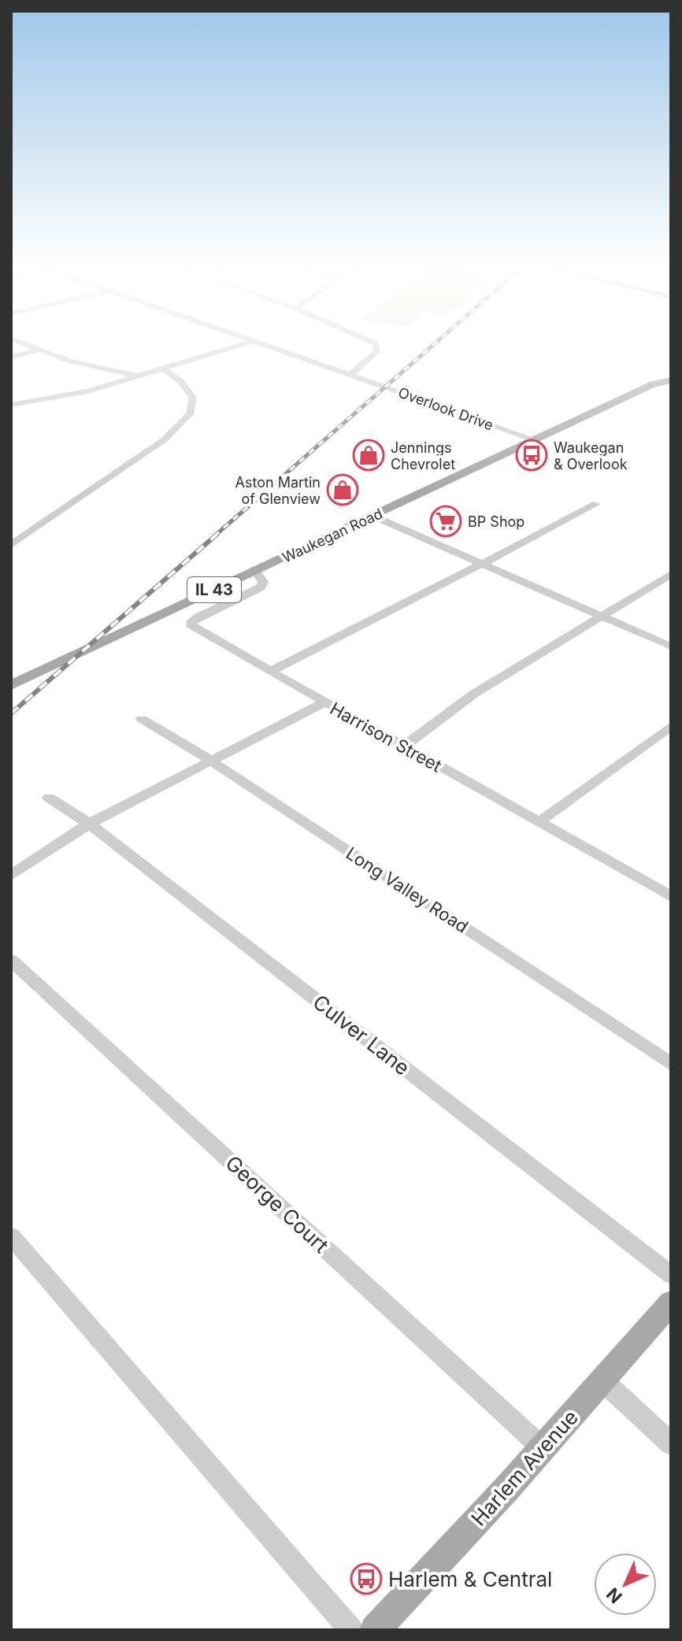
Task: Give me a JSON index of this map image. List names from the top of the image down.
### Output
{
  "streets": {
    "main road": ["Waukegan Road", "IL 43", "Harlem Avenue"],
    "street": [
      "Overlook Drive",
      "Harrison Street",
      "Long Valley Road",
      "Culver Lane",
      "George Court"
    ]
  },
  "crossings": [
    ["Overlook Drive", "Waukegan Road"],
    ["Waukegan Road", "Harrison Street"],
    ["George Court", "Harlem Avenue"]
  ],
  "places": {
    "shop": ["Jennings Chevrolet", "Aston Martin of Glenview"],
    "bus stop": ["Waukegan & Overlook", "Harlem & Central"],
    "supermarket": ["BP Shop"]
  },
  "north": "bottom left"
}
